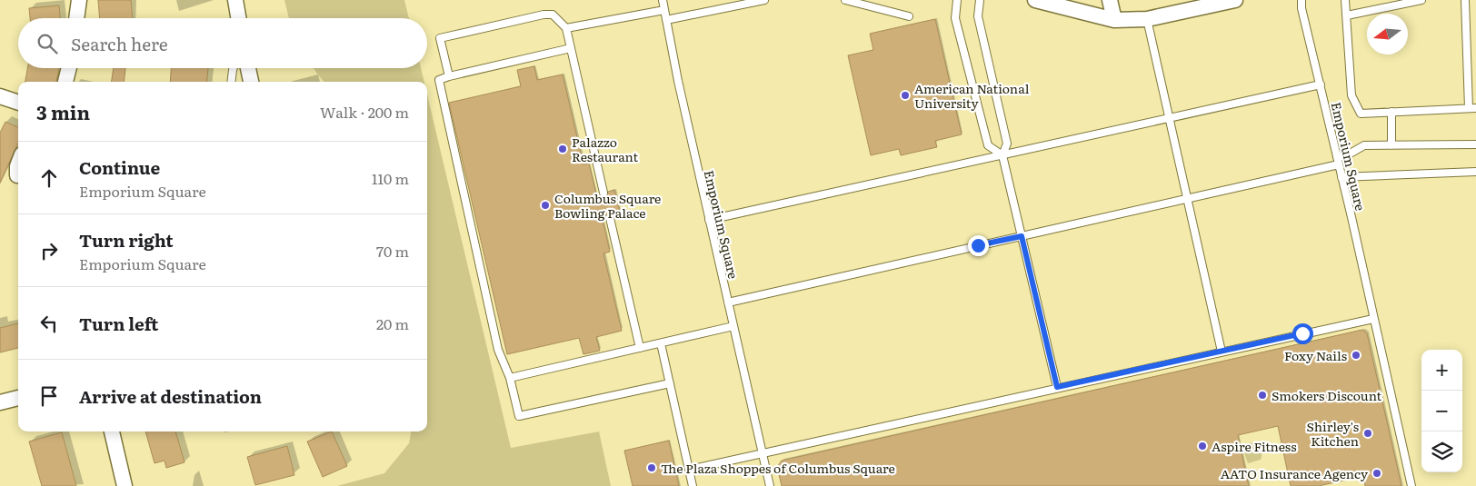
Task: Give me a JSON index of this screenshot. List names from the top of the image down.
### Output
{
  "streets": {
    "lane": ["Emporium Square"]
  },
  "places": [
    "American National University",
    "Palazzo Restaurant",
    "Columbus Square Bowling Palace",
    "Foxy Nails",
    "Smokers Discount",
    "Shirley's Kitchen",
    "Aspire Fitness",
    "The Plaza Shoppes of Columbus Square",
    "AATO Insurance Agency"
  ],
  "north": "left",
  "page": {
    "search": "Search here",
    "heading": ["3 min", "Walk · 200 m"],
    "list": [
      ["Continue", "Emporium Square", "110 m"],
      ["Turn right", "Emporium Square", "70 m"],
      ["Turn left", "20 m"],
      "Arrive at destination"
    ],
    "map_buttons": ["+", "−"]
  }
}
